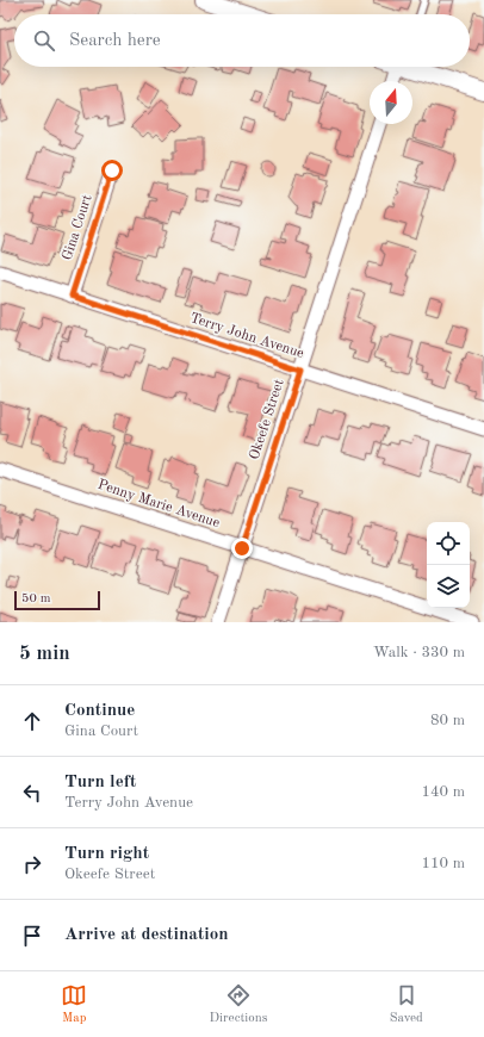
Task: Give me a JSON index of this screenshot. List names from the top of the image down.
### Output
{
  "streets": {
    "street": [
      "Gina Court",
      "Terry John Avenue",
      "Okeefe Street",
      "Penny Marie Avenue"
    ]
  },
  "crossings": [
    ["Gina Court", "Terry John Avenue"],
    ["Terry John Avenue", "Okeefe Street"],
    ["Okeefe Street", "Penny Marie Avenue"]
  ],
  "scale_bar": "50 m",
  "north": "top",
  "page": {
    "search": "Search here",
    "scale": "50 m",
    "heading": ["5 min", "Walk · 330 m"],
    "list": [
      ["Continue", "Gina Court", "80 m"],
      ["Turn left", "Terry John Avenue", "140 m"],
      ["Turn right", "Okeefe Street", "110 m"],
      "Arrive at destination"
    ],
    "nav": ["Map", "Directions", "Saved"]
  }
}
